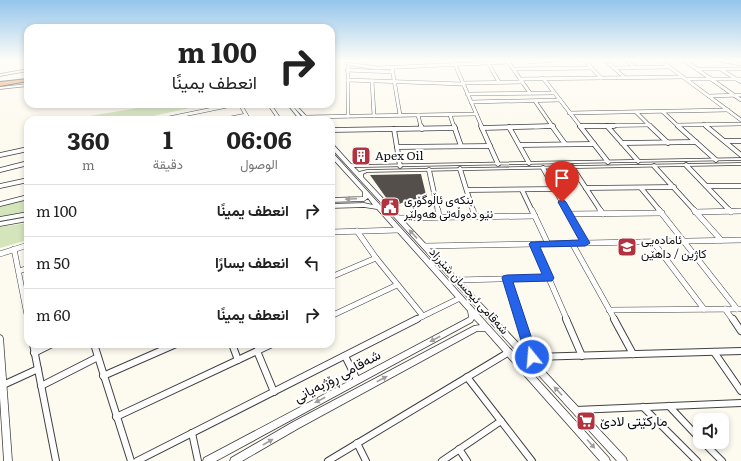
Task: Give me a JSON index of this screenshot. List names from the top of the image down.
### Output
{
  "streets": {
    "street": ["شەقامی ئیحسان شێرزاد", "شەقامی ڕۆژبەیانی"]
  },
  "places": {
    "building": ["Apex Oil"],
    "public building": ["بنکەی ئاڵوگۆڕی نێو دەوڵەتی هەولێر"],
    "school or university": ["ئامادەيی کاژين / داهێن"],
    "supermarket": ["مارکێتی لادێ"]
  },
  "page": {
    "turn": ["100 m", "انعطف يمينًا"],
    "eta": [
      "06:06",
      "الوصول",
      "1",
      "دقيقة",
      "360",
      "m"
    ],
    "list": [
      {
        "name": "انعطف يمينًا",
        "value": "100 m"
      },
      {
        "name": "انعطف يسارًا",
        "value": "50 m"
      },
      {
        "name": "انعطف يمينًا",
        "value": "60 m"
      }
    ]
  }
}
